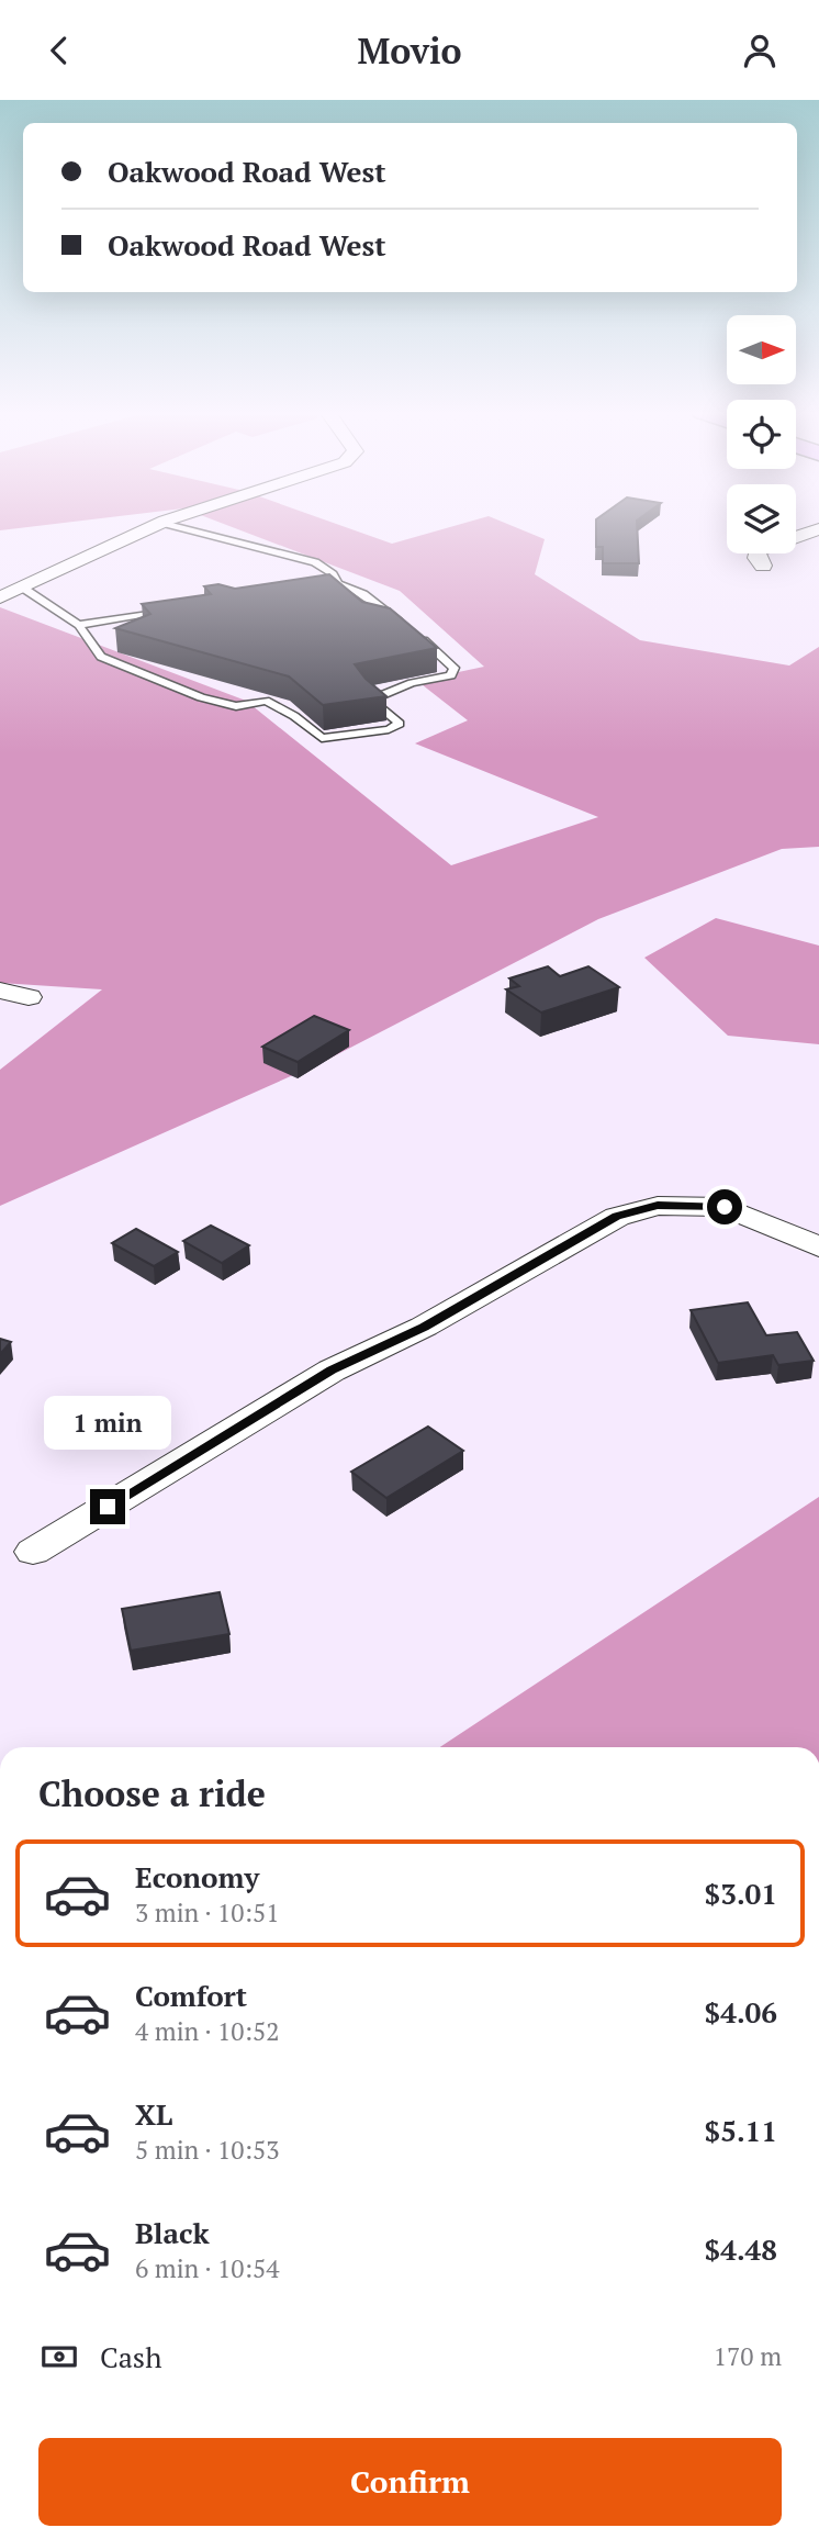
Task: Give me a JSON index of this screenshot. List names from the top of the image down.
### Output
{
  "north": "right",
  "page": {
    "header": "Movio",
    "banner": ["Oakwood Road West", "Oakwood Road West"],
    "bubble": "1 min",
    "heading": "Choose a ride",
    "list": [
      {
        "name": "Economy",
        "note": "3 min · 10:51",
        "value": "$3.01"
      },
      {
        "name": "Comfort",
        "note": "4 min · 10:52",
        "value": "$4.06"
      },
      {
        "name": "XL",
        "note": "5 min · 10:53",
        "value": "$5.11"
      },
      {
        "name": "Black",
        "note": "6 min · 10:54",
        "value": "$4.48"
      }
    ],
    "pay": ["Cash", "170 m"],
    "buttons": "Confirm"
  }
}
